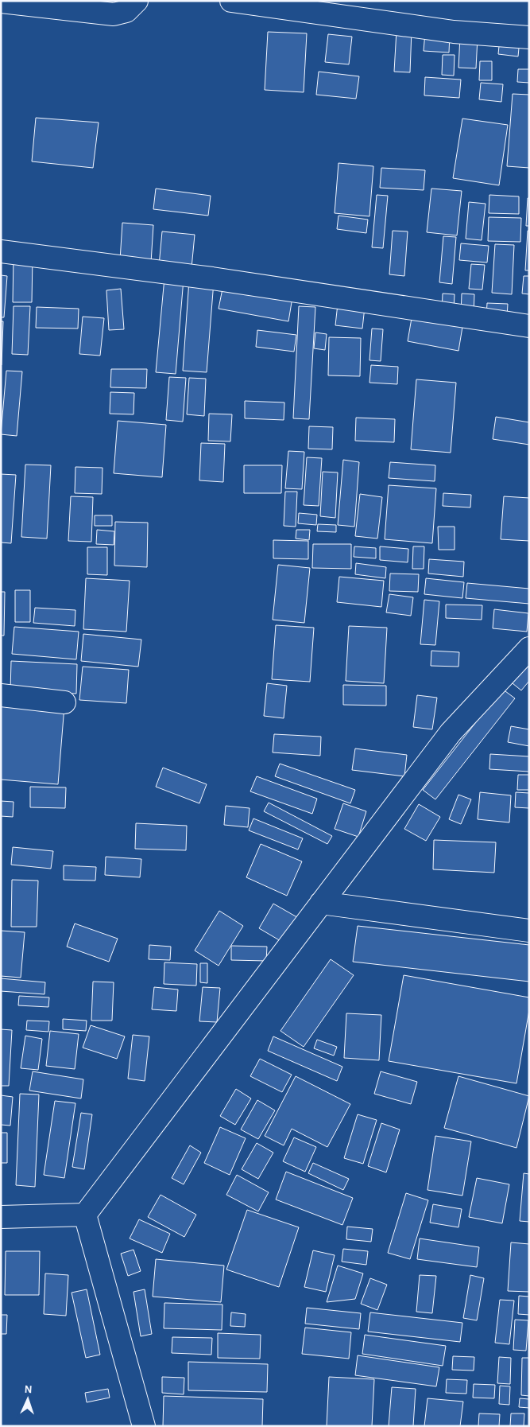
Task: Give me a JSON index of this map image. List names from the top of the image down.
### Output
{
  "north": "top"
}
